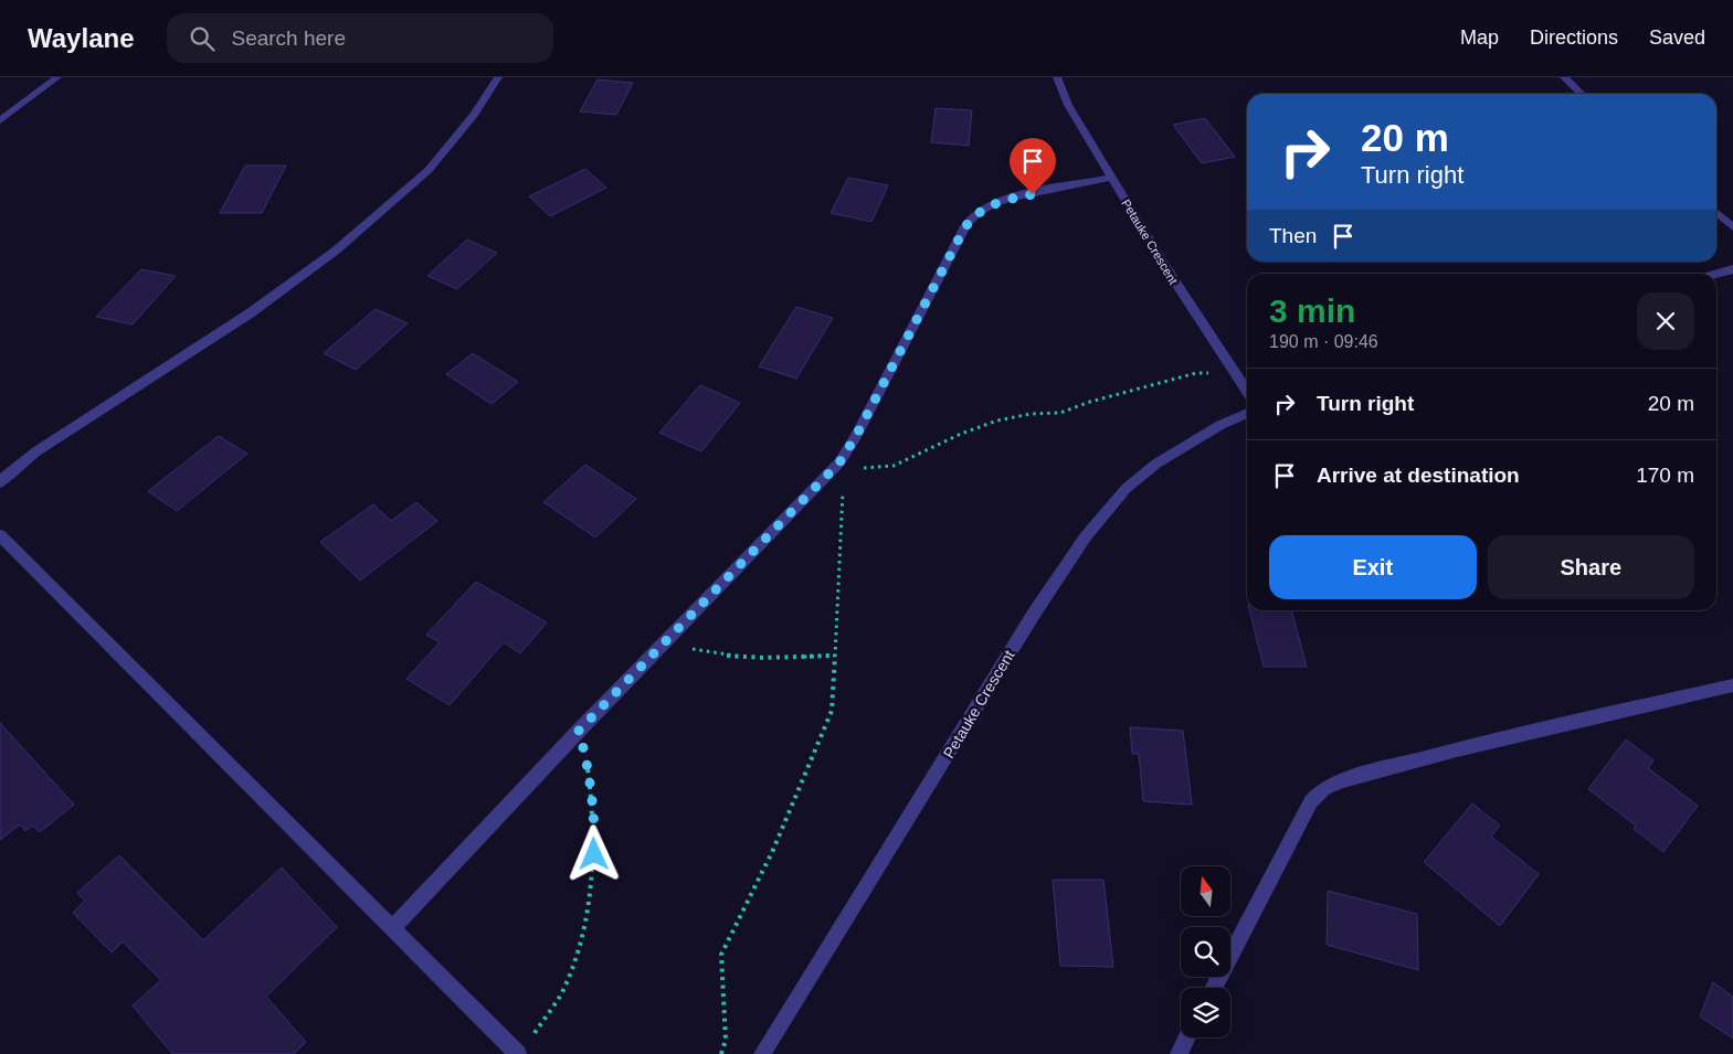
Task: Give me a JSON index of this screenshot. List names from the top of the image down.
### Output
{
  "streets": {
    "street": ["Petauke Crescent"]
  },
  "north": "top",
  "page": {
    "header": "Waylane",
    "search": "Search here",
    "nav": ["Map", "Directions", "Saved"],
    "turn": ["20 m", "Turn right"],
    "then": "Then",
    "heading": ["3 min", "190 m · 09:46"],
    "list": [
      {
        "name": "Turn right",
        "value": "20 m"
      },
      {
        "name": "Arrive at destination",
        "value": "170 m"
      }
    ],
    "buttons": ["Exit", "Share"]
  }
}
